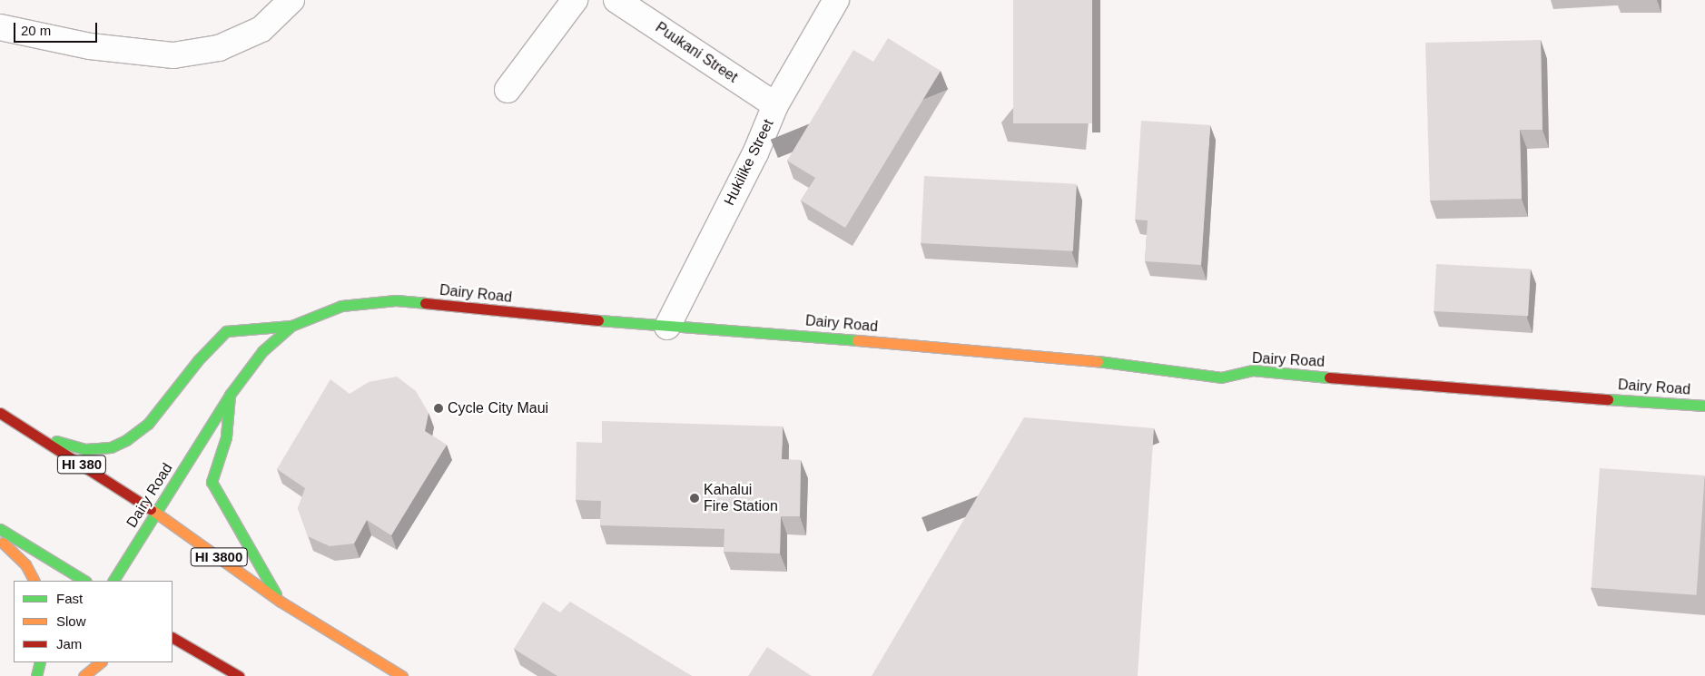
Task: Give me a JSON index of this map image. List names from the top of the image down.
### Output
{
  "streets": {
    "main road": ["Dairy Road", "HI 380", "HI 3800"],
    "street": ["Puukani Street", "Hukilike Street"]
  },
  "crossings": [
    ["Puukani Street", "Hukilike Street"],
    ["Hukilike Street", "Dairy Road"],
    ["Dairy Road", "HI 380"],
    ["Dairy Road", "HI 3800"],
    ["HI 380", "HI 3800"]
  ],
  "places": ["Cycle City Maui", "Kahalui Fire Station"],
  "legend": ["Fast", "Slow", "Jam"],
  "scale_bar": "20 m"
}
